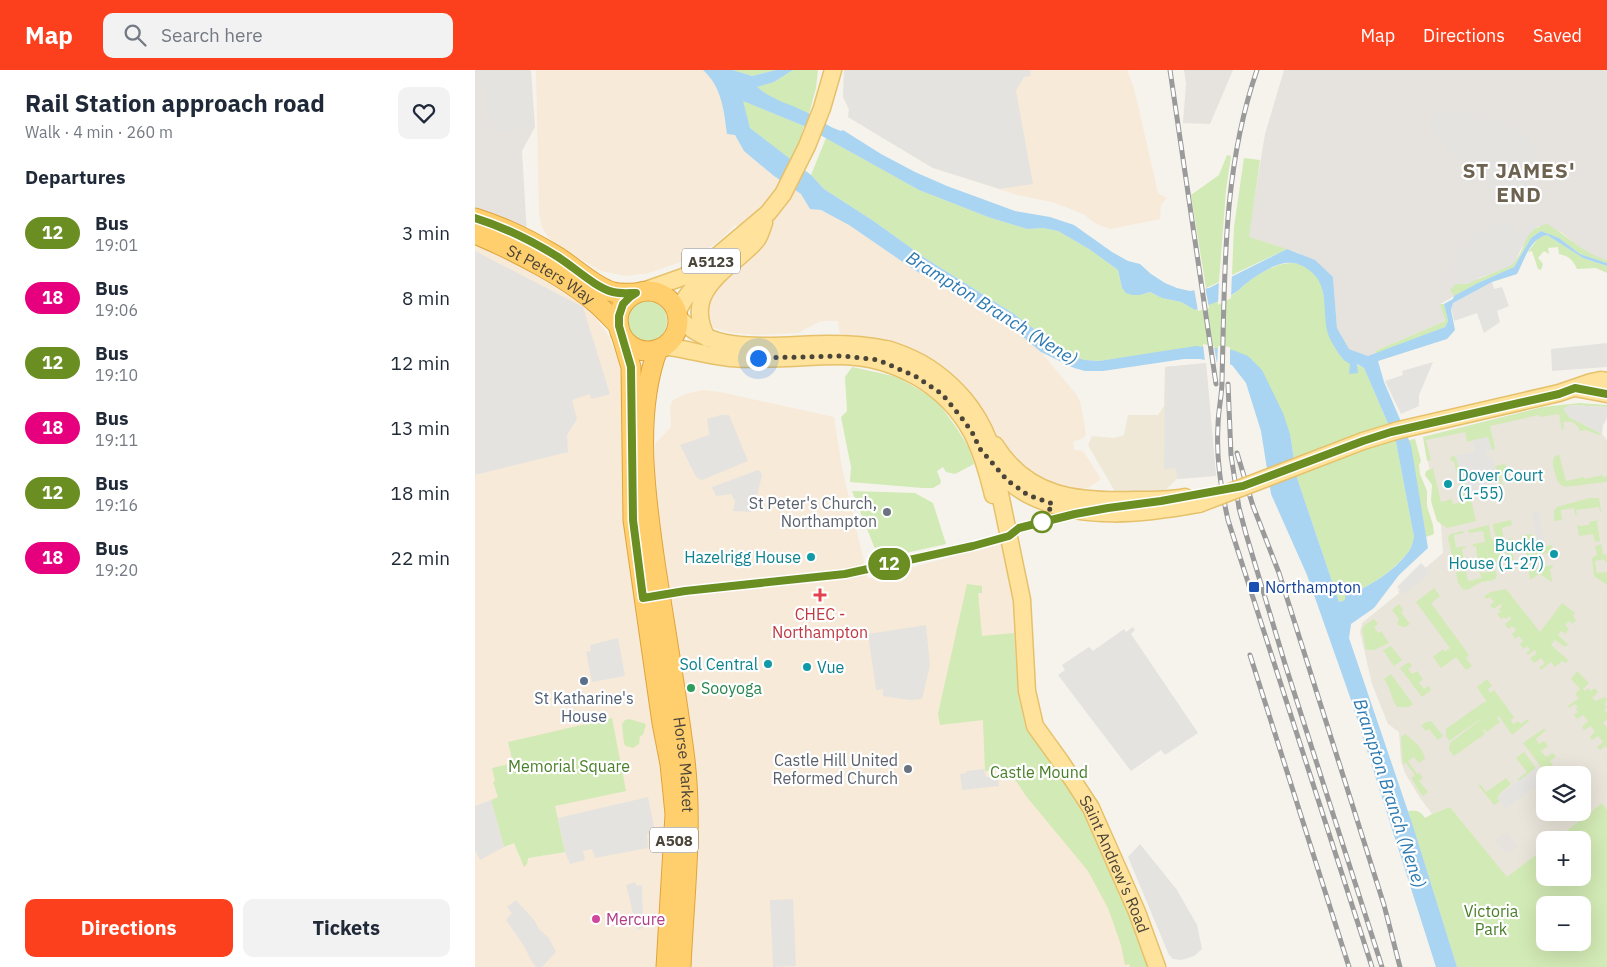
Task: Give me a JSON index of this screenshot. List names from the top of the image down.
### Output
{
  "streets": {
    "highway": ["St Peters Way", "Horse Market", "A508"],
    "main road": ["A5123", "Saint Andrew's Road"]
  },
  "crossings": [
    ["A5123", "St Peters Way"],
    ["A5123", "A508"],
    ["St Peters Way", "A508"],
    ["Horse Market", "A508"]
  ],
  "districts": ["ST JAMES' END"],
  "water": ["Brampton Branch (Nene)"],
  "parks": ["Memorial Square", "Castle Mound", "Victoria Park"],
  "places": {
    "other": [
      "Dover Court (1-55)",
      "St Peter's Church, Northampton",
      "Buckle House (1-27)",
      "Hazelrigg House",
      "Sol Central",
      "Vue",
      "St Katharine's House",
      "Sooyoga",
      "Castle Hill United Reformed Church",
      "Mercure"
    ],
    "transit": ["Northampton"],
    "health": ["CHEC - Northampton"]
  },
  "lines": ["bus line 12"],
  "page": {
    "header": "Map",
    "search": "Search here",
    "nav": ["Map", "Directions", "Saved"],
    "heading": [
      ["Rail Station approach road", "Walk · 4 min · 260 m"],
      "Departures"
    ],
    "on_map": "12",
    "list": [
      {
        "mark": "12",
        "name": "Bus",
        "note": "19:01",
        "value": "3 min"
      },
      {
        "mark": "18",
        "name": "Bus",
        "note": "19:06",
        "value": "8 min"
      },
      {
        "mark": "12",
        "name": "Bus",
        "note": "19:10",
        "value": "12 min"
      },
      {
        "mark": "18",
        "name": "Bus",
        "note": "19:11",
        "value": "13 min"
      },
      {
        "mark": "12",
        "name": "Bus",
        "note": "19:16",
        "value": "18 min"
      },
      {
        "mark": "18",
        "name": "Bus",
        "note": "19:20",
        "value": "22 min"
      }
    ],
    "map_buttons": ["+", "−"],
    "buttons": ["Directions", "Tickets"]
  }
}
